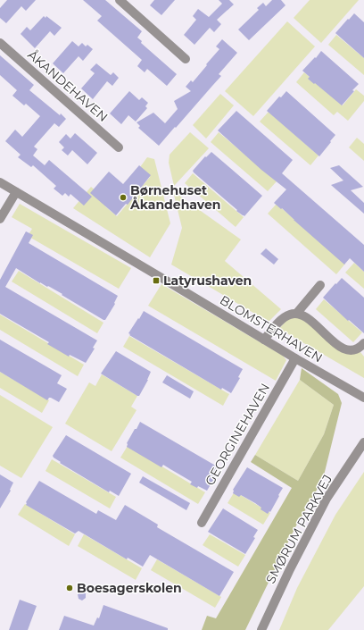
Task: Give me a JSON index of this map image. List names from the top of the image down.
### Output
{
  "streets": {
    "street": [
      "ÅKANDEHAVEN",
      "BLOMSTERHAVEN",
      "GEORGINEHAVEN",
      "SMØRUM PARKVEJ"
    ]
  },
  "crossings": [
    ["BLOMSTERHAVEN", "GEORGINEHAVEN"]
  ],
  "places": {
    "other": ["Børnehuset Åkandehaven", "Boesagerskolen"],
    "transit": ["Latyrushaven"]
  }
}
